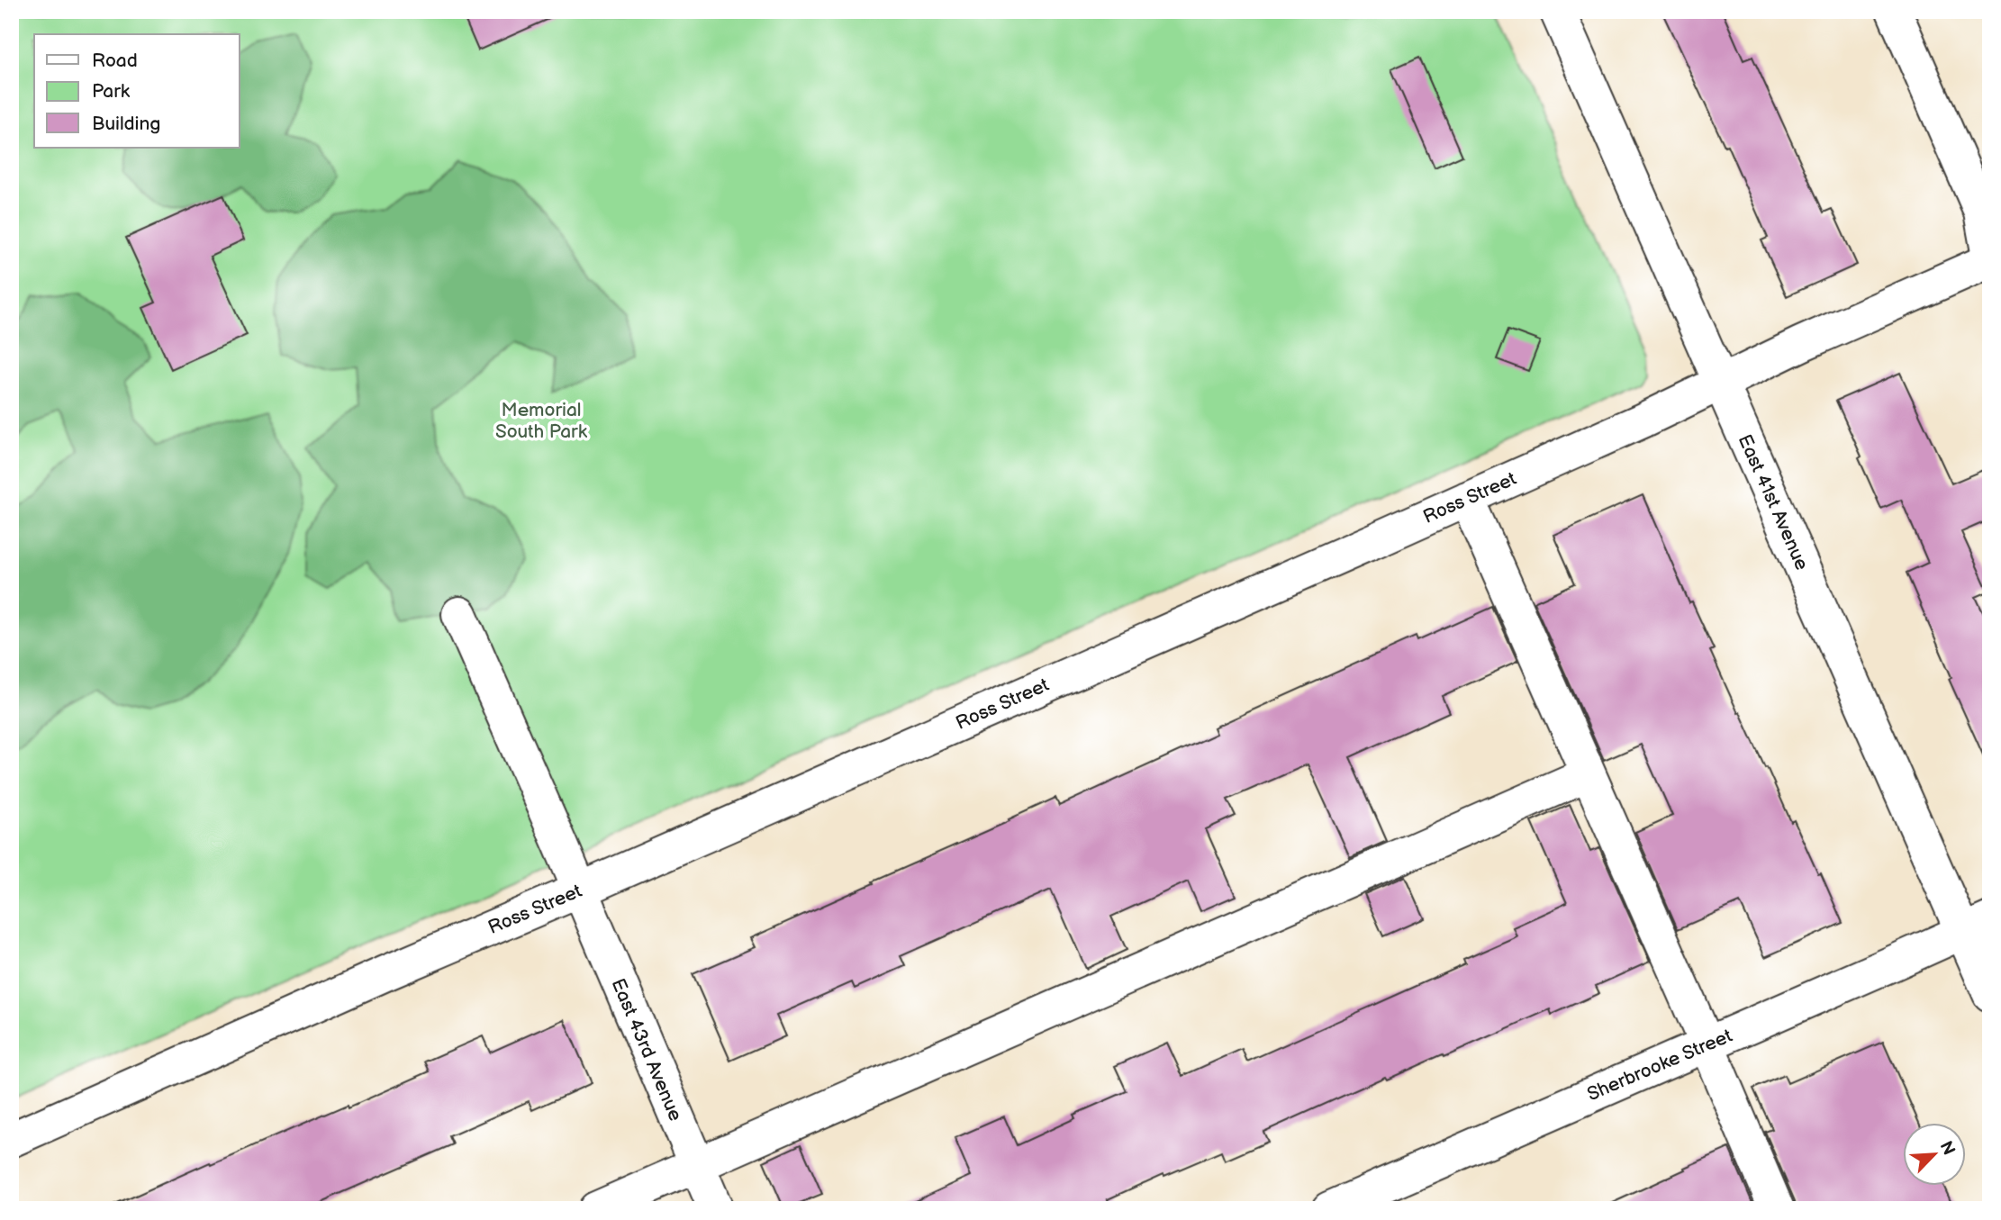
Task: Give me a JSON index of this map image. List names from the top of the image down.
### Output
{
  "streets": {
    "street": [
      "Ross Street",
      "East 41st Avenue",
      "East 43rd Avenue",
      "Sherbrooke Street"
    ]
  },
  "crossings": [
    ["Ross Street", "East 41st Avenue"],
    ["Ross Street", "East 43rd Avenue"],
    ["East 41st Avenue", "Sherbrooke Street"]
  ],
  "parks": ["Memorial South Park"],
  "legend": ["Road", "Park", "Building"],
  "north": "top right"
}
